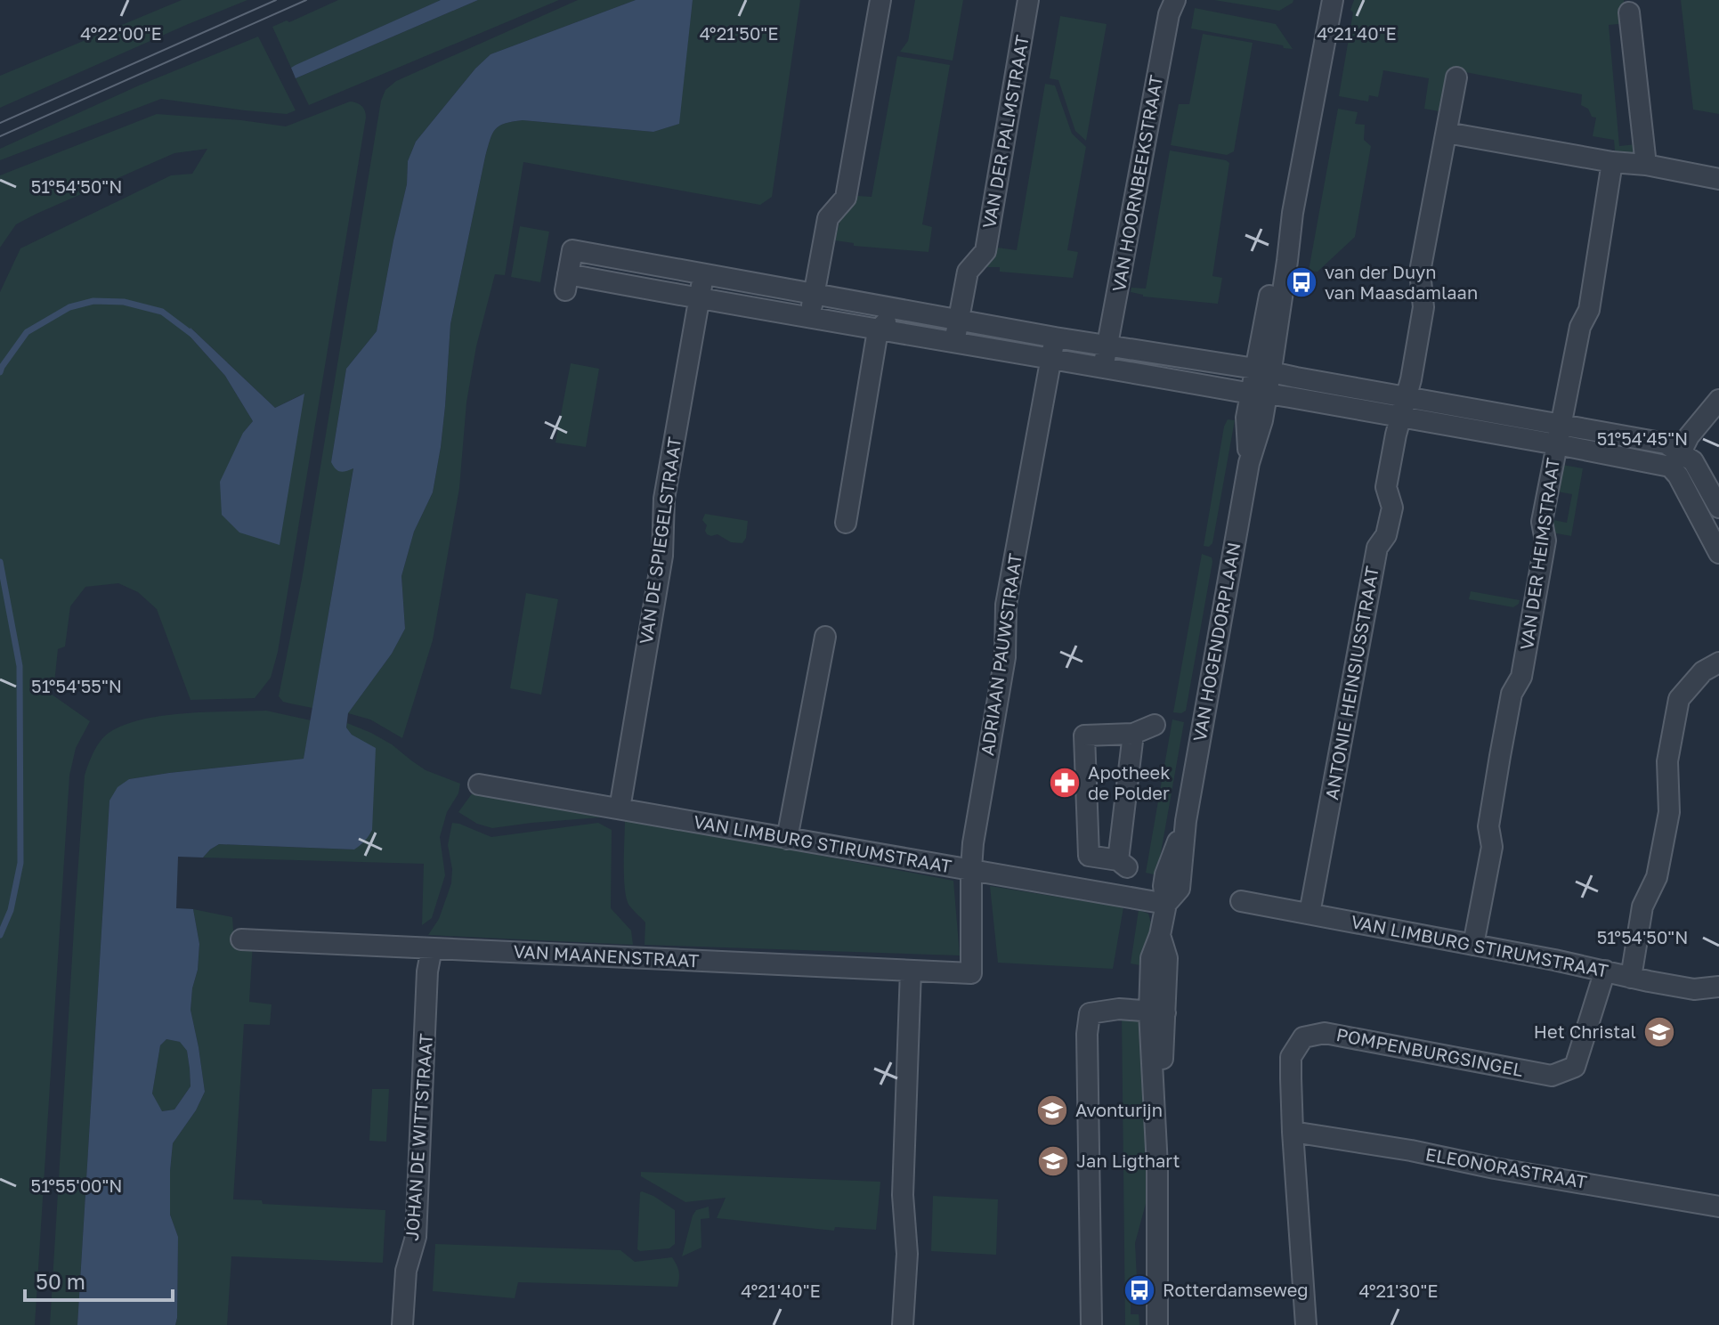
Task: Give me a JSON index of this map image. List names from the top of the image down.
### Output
{
  "streets": {
    "street": [
      "VAN DER PALMSTRAAT",
      "VAN HOORNBEEKSTRAAT",
      "VAN DE SPIEGELSTRAAT",
      "VAN DER HEIMSTRAAT",
      "VAN HOGENDORPLAAN",
      "ADRIAAN PAUWSTRAAT",
      "ANTONIE HEINSIUSSTRAAT",
      "VAN LIMBURG STIRUMSTRAAT",
      "VAN MAANENSTRAAT",
      "POMPENBURGSINGEL",
      "JOHAN DE WITTSTRAAT",
      "ELEONORASTRAAT"
    ]
  },
  "crossings": [
    ["VAN DE SPIEGELSTRAAT", "VAN LIMBURG STIRUMSTRAAT"],
    ["VAN DER HEIMSTRAAT", "VAN LIMBURG STIRUMSTRAAT"],
    ["VAN HOGENDORPLAAN", "VAN LIMBURG STIRUMSTRAAT"],
    ["ADRIAAN PAUWSTRAAT", "VAN LIMBURG STIRUMSTRAAT"],
    ["ADRIAAN PAUWSTRAAT", "VAN MAANENSTRAAT"],
    ["ANTONIE HEINSIUSSTRAAT", "VAN LIMBURG STIRUMSTRAAT"],
    ["VAN LIMBURG STIRUMSTRAAT", "POMPENBURGSINGEL"],
    ["VAN MAANENSTRAAT", "JOHAN DE WITTSTRAAT"],
    ["POMPENBURGSINGEL", "ELEONORASTRAAT"]
  ],
  "places": {
    "bus stop": ["van der Duyn van Maasdamlaan", "Rotterdamseweg"],
    "pharmacy": ["Apotheek de Polder"],
    "school or university": ["Het Christal", "Avonturijn", "Jan Ligthart"]
  },
  "scale_bar": "50 m",
  "coordinates": [
    "4°21'50\"E",
    "4°21'40\"E",
    "4°22'00\"E",
    "51°54'50\"N",
    "51°54'45\"N",
    "51°54'55\"N",
    "51°55'00\"N",
    "4°21'30\"E"
  ]
}
